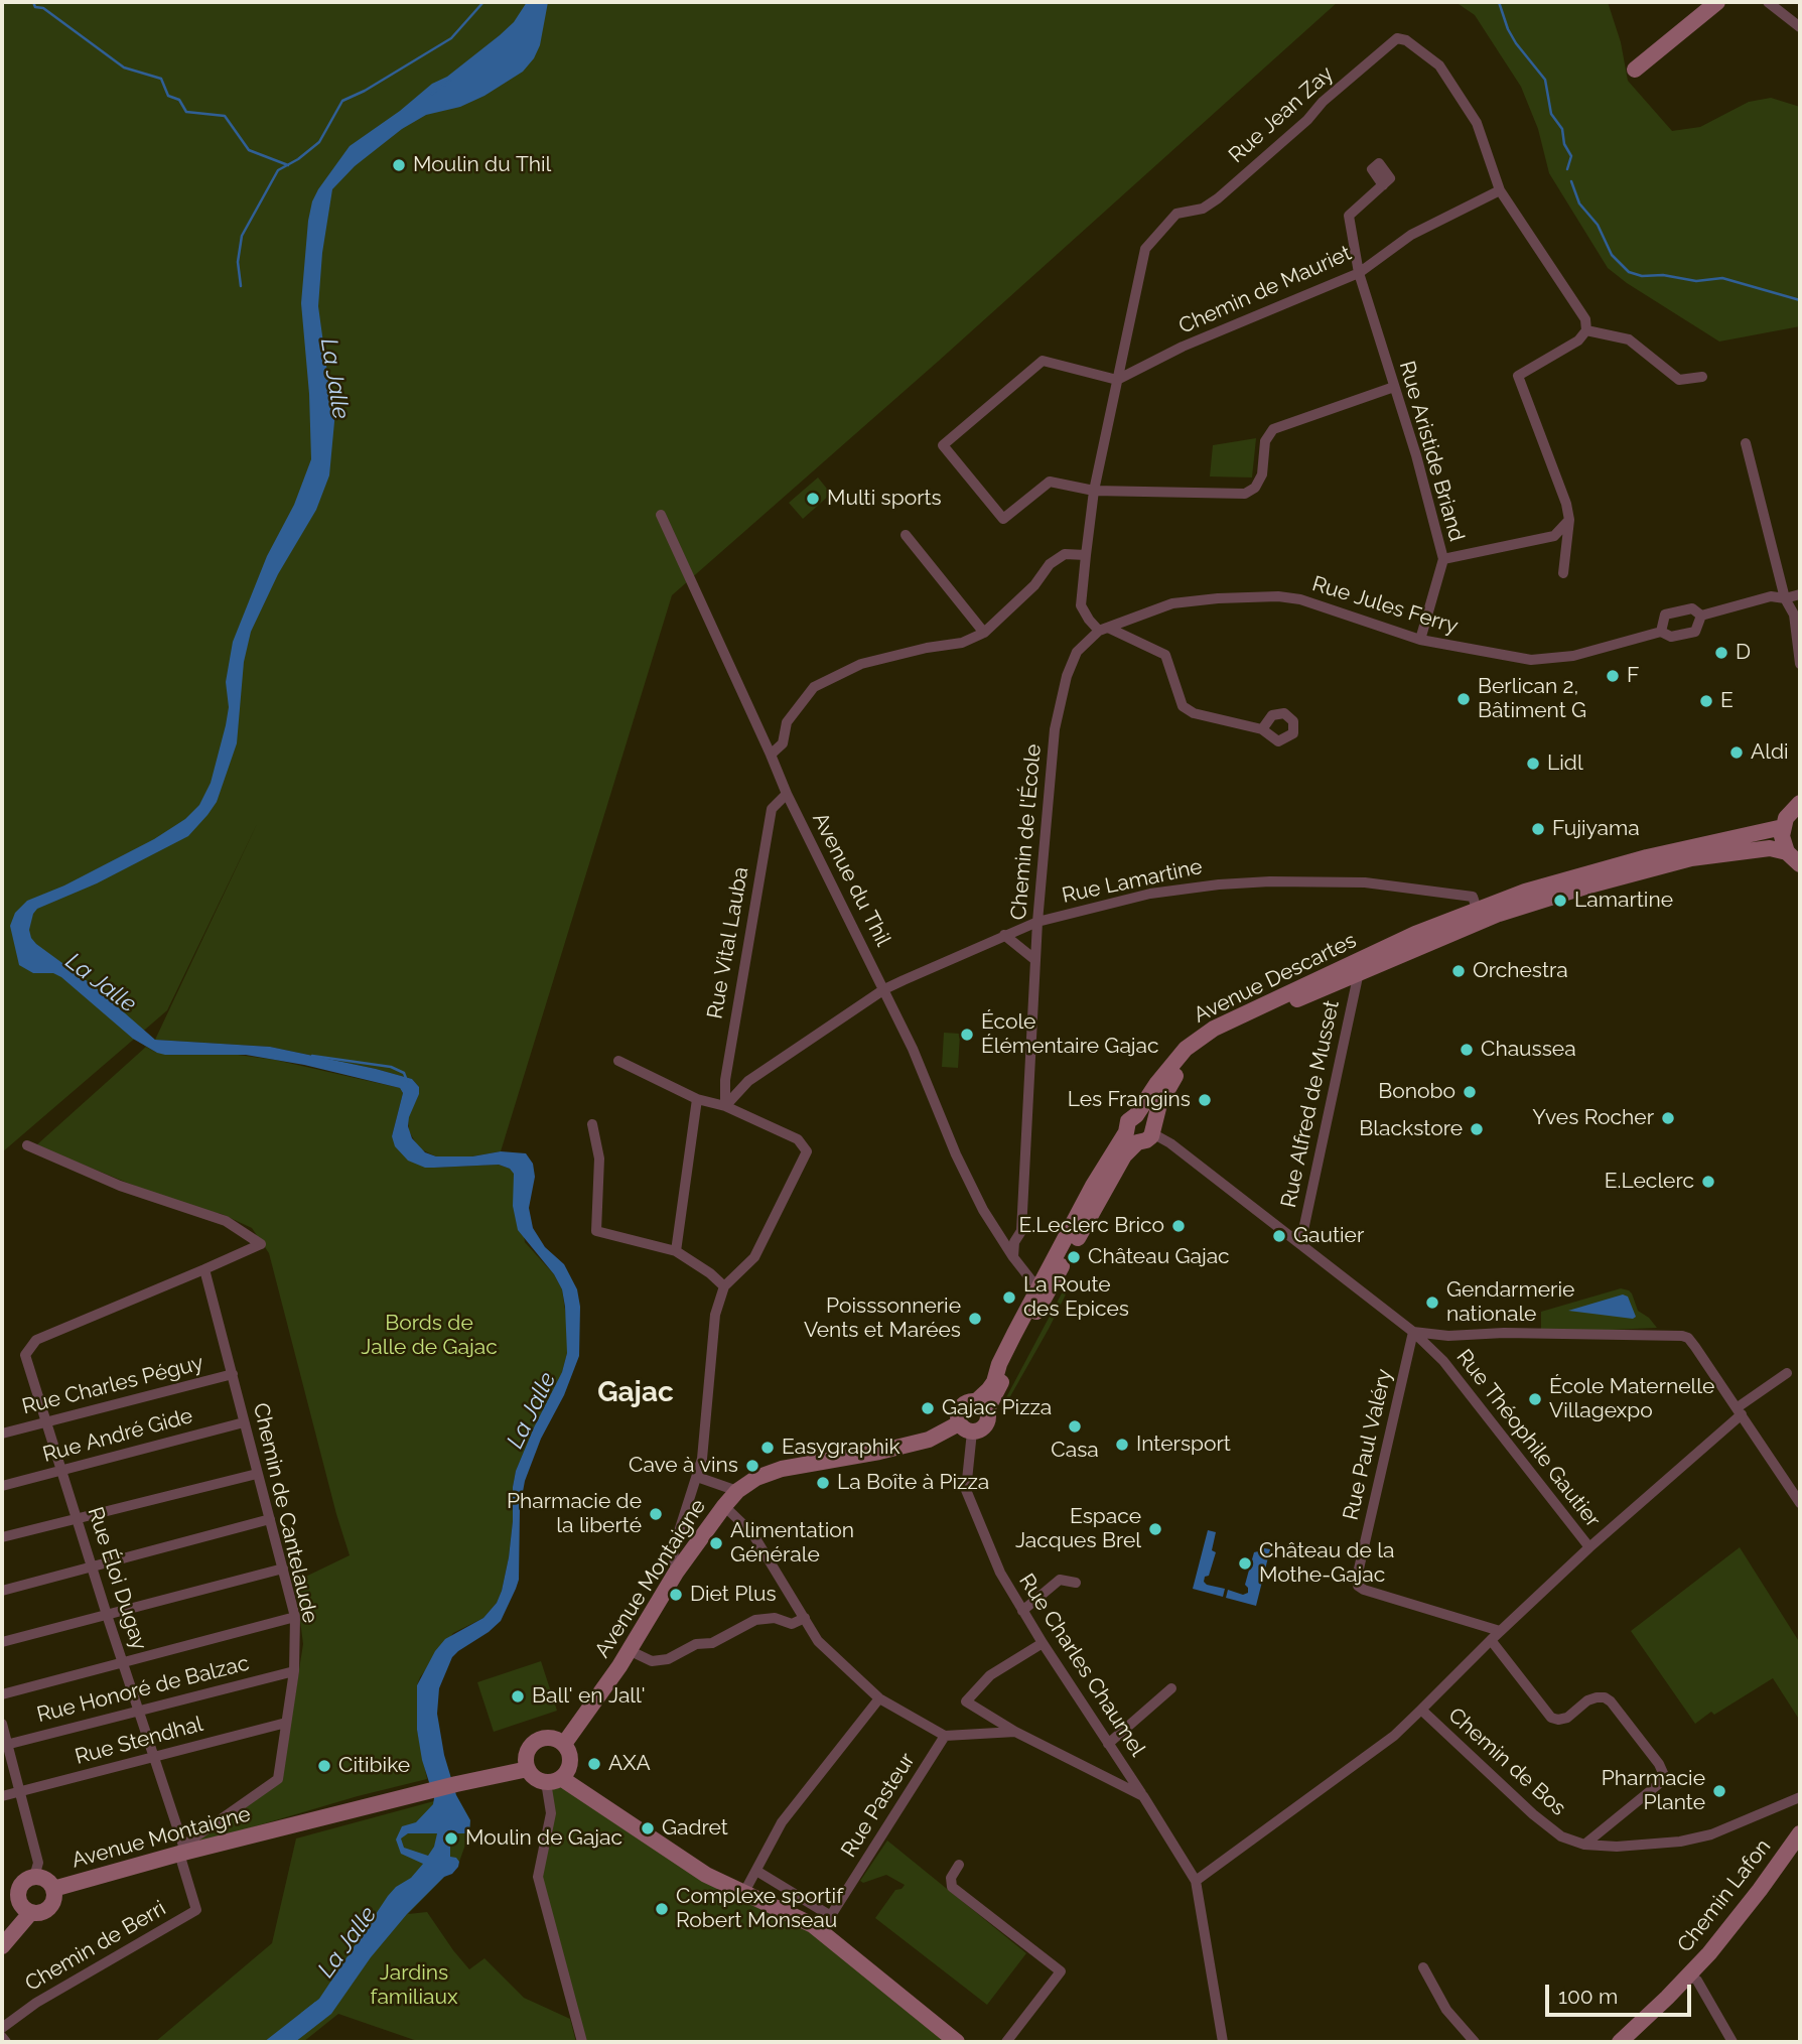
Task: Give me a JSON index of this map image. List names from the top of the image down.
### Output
{
  "streets": {
    "main road": ["Avenue Descartes", "Avenue Montaigne", "Chemin Lafon"],
    "street": [
      "Rue Jean Zay",
      "Chemin de Mauriet",
      "Rue Aristide Briand",
      "Rue Jules Ferry",
      "Chemin de l'École",
      "Avenue du Thil",
      "Rue Lamartine",
      "Rue Vital Lauba",
      "Rue Alfred de Musset",
      "Rue Charles Péguy",
      "Rue André Gide",
      "Rue Théophile Gautier",
      "Rue Paul Valéry",
      "Chemin de Cantelaude",
      "Rue Éloi Dugay",
      "Rue Charles Chaumel",
      "Rue Honoré de Balzac",
      "Rue Stendhal",
      "Chemin de Bos",
      "Rue Pasteur",
      "Chemin de Berri"
    ]
  },
  "crossings": [
    ["Rue Jean Zay", "Chemin de Mauriet"],
    ["Chemin de Mauriet", "Rue Aristide Briand"],
    ["Rue Aristide Briand", "Rue Jules Ferry"],
    ["Rue Jules Ferry", "Chemin de l'École"],
    ["Chemin de l'École", "Avenue du Thil"],
    ["Chemin de l'École", "Rue Lamartine"],
    ["Avenue du Thil", "Rue Lamartine"],
    ["Avenue du Thil", "Rue Vital Lauba"],
    ["Rue Lamartine", "Rue Vital Lauba"],
    ["Rue Lamartine", "Avenue Descartes"],
    ["Avenue Descartes", "Rue Alfred de Musset"],
    ["Avenue Descartes", "Rue Théophile Gautier"],
    ["Avenue Descartes", "Avenue Montaigne"],
    ["Avenue Descartes", "Rue Charles Chaumel"],
    ["Rue Alfred de Musset", "Rue Théophile Gautier"],
    ["Rue Charles Péguy", "Chemin de Cantelaude"],
    ["Rue Charles Péguy", "Rue Éloi Dugay"],
    ["Rue André Gide", "Chemin de Cantelaude"],
    ["Rue André Gide", "Rue Éloi Dugay"],
    ["Rue Théophile Gautier", "Rue Paul Valéry"],
    ["Rue Théophile Gautier", "Chemin de Bos"],
    ["Chemin de Cantelaude", "Rue Éloi Dugay"],
    ["Chemin de Cantelaude", "Avenue Montaigne"],
    ["Chemin de Cantelaude", "Rue Honoré de Balzac"],
    ["Chemin de Cantelaude", "Rue Stendhal"],
    ["Chemin de Cantelaude", "Chemin de Berri"],
    ["Rue Éloi Dugay", "Avenue Montaigne"],
    ["Rue Éloi Dugay", "Rue Honoré de Balzac"],
    ["Rue Éloi Dugay", "Rue Stendhal"],
    ["Rue Éloi Dugay", "Chemin de Berri"],
    ["Avenue Montaigne", "Rue Charles Chaumel"],
    ["Avenue Montaigne", "Chemin de Berri"],
    ["Rue Charles Chaumel", "Chemin de Bos"]
  ],
  "districts": ["Gajac"],
  "water": ["La Jalle"],
  "parks": ["Bords de Jalle de Gajac", "Jardins familiaux"],
  "places": [
    "Moulin du Thil",
    "Multi sports",
    "D",
    "F",
    "Berlican 2, Bâtiment G",
    "E",
    "Aldi",
    "Lidl",
    "Fujiyama",
    "Lamartine",
    "Orchestra",
    "École Élémentaire Gajac",
    "Chaussea",
    "Bonobo",
    "Les Frangins",
    "Yves Rocher",
    "Blackstore",
    "E.Leclerc",
    "E.Leclerc Brico",
    "Gautier",
    "Château Gajac",
    "La Route des Epices",
    "Gendarmerie nationale",
    "Poisssonnerie Vents et Marées",
    "École Maternelle Villagexpo",
    "Gajac Pizza",
    "Casa",
    "Intersport",
    "Easygraphik",
    "Cave à vins",
    "La Boîte à Pizza",
    "Pharmacie de la liberté",
    "Espace Jacques Brel",
    "Alimentation Générale",
    "Château de la Mothe-Gajac",
    "Diet Plus",
    "Ball' en Jall'",
    "AXA",
    "Citibike",
    "Pharmacie Plante",
    "Gadret",
    "Moulin de Gajac",
    "Complexe sportif Robert Monseau"
  ],
  "scale_bar": "100 m"
}
